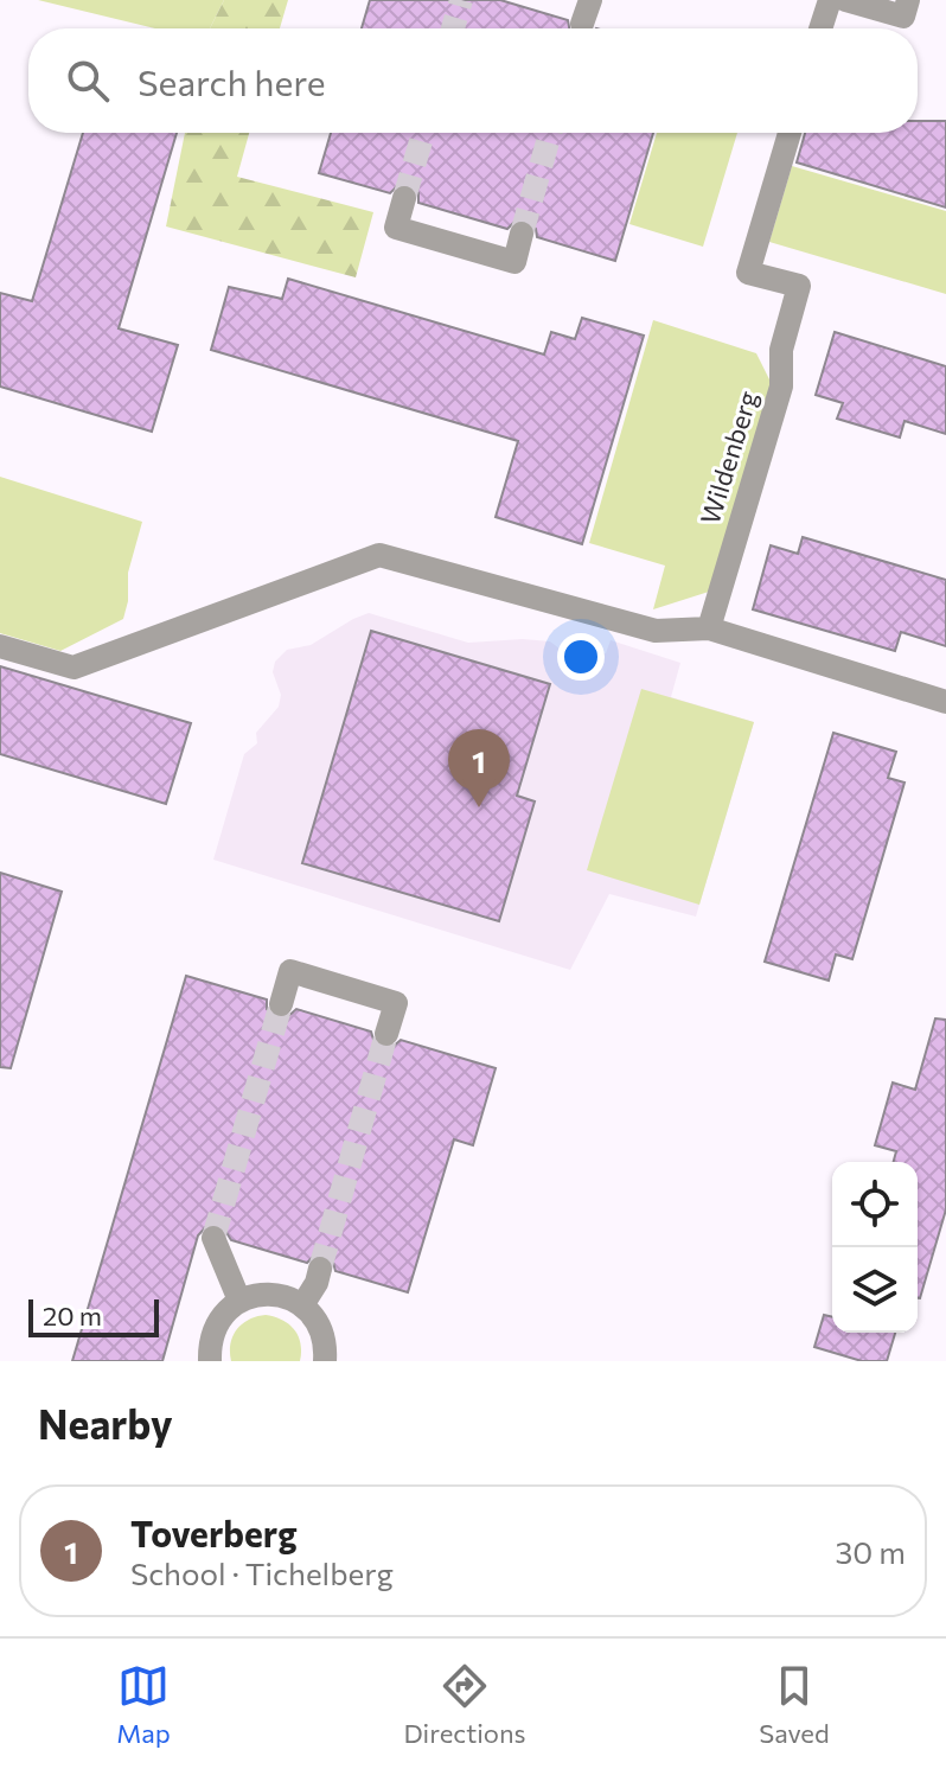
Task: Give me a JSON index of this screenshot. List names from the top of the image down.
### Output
{
  "streets": {
    "street": ["Wildenberg"]
  },
  "scale_bar": "20 m",
  "page": {
    "search": "Search here",
    "pins": "1",
    "scale": "20 m",
    "heading": "Nearby",
    "list": [
      {
        "mark": "1",
        "name": "Toverberg",
        "note": "School · Tichelberg",
        "value": "30 m"
      }
    ],
    "nav": ["Map", "Directions", "Saved"]
  }
}
